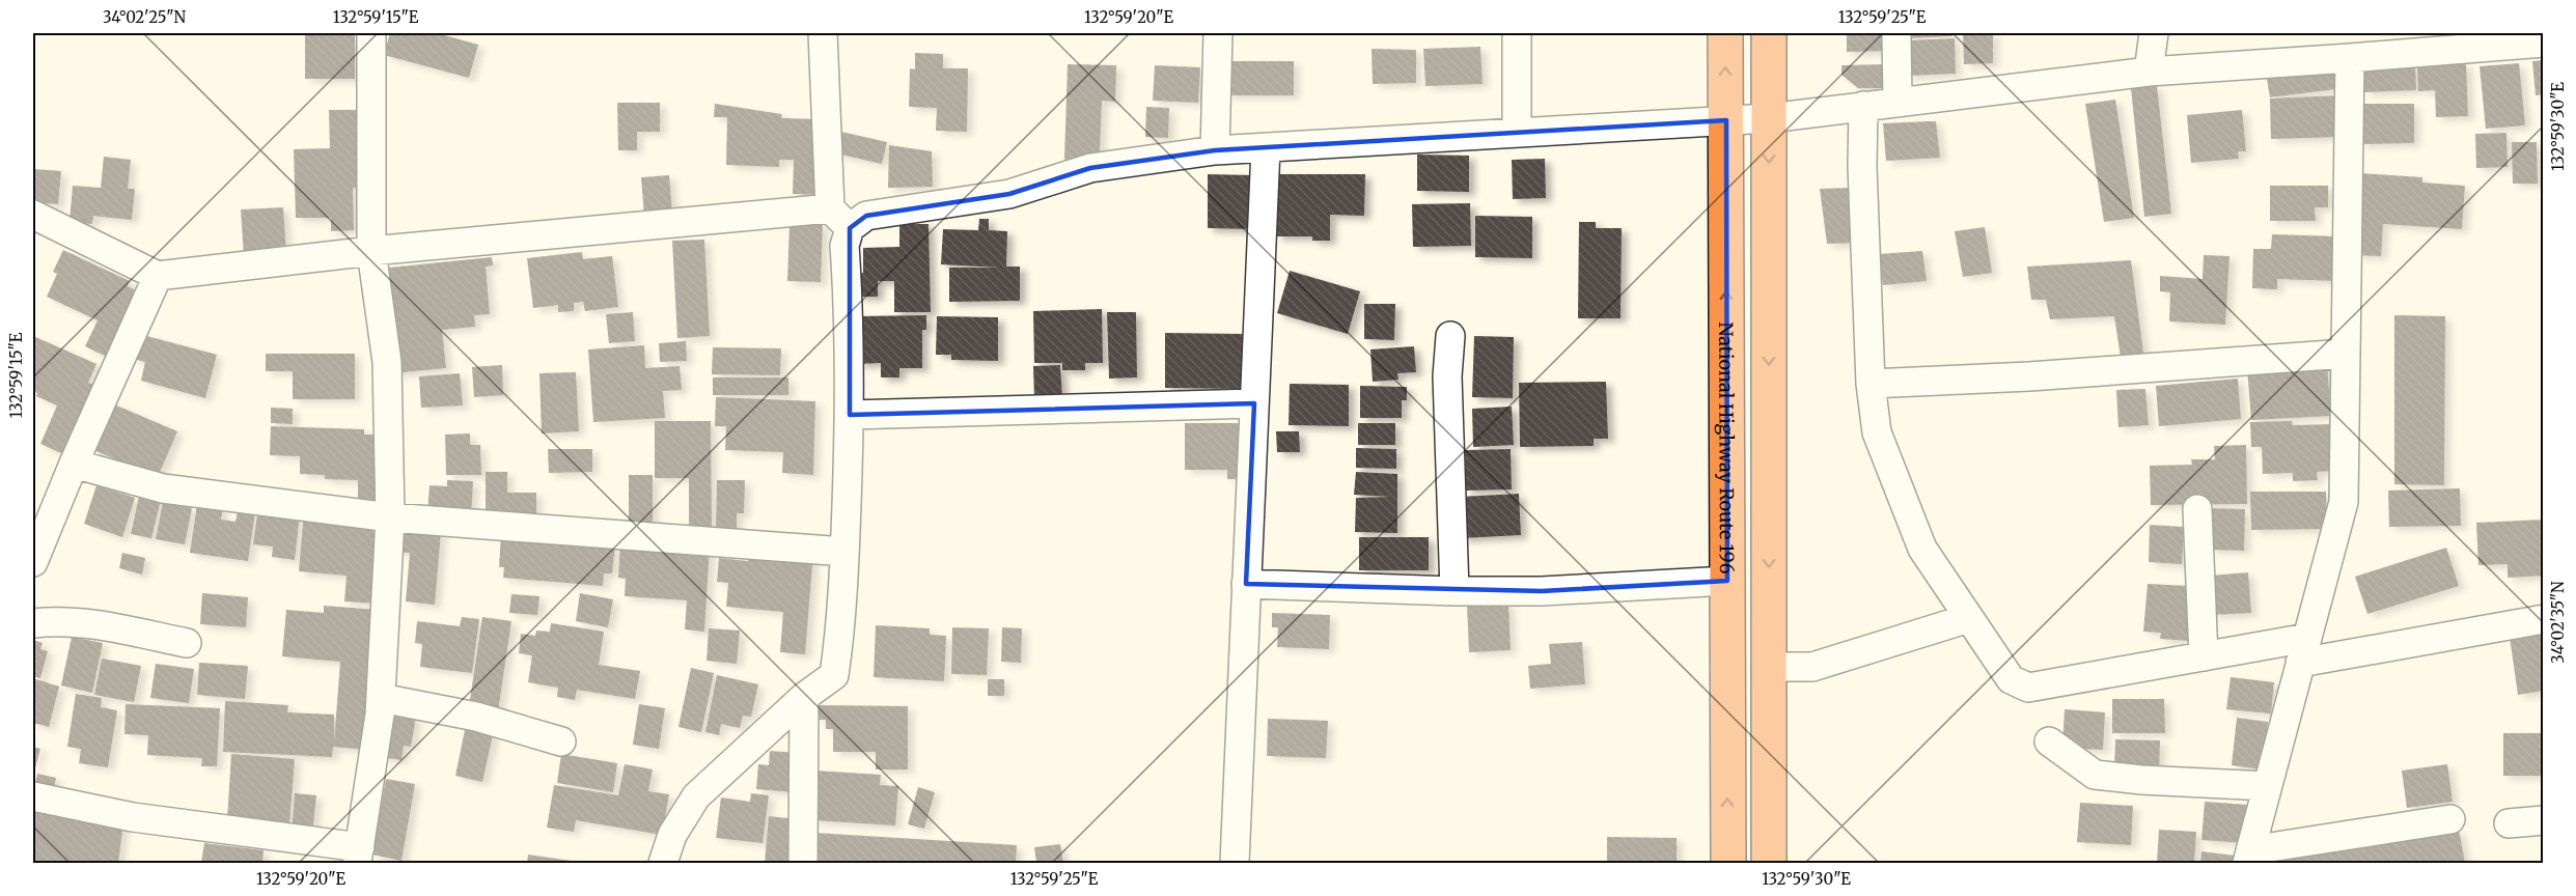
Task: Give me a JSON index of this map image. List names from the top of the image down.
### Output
{
  "streets": {
    "highway": ["National Highway Route 196"]
  },
  "coordinates": [
    "34°02'25\"N",
    "132°59'15\"E",
    "132°59'20\"E",
    "132°59'25\"E",
    "132°59'30\"E",
    "34°02'35\"N"
  ]
}
